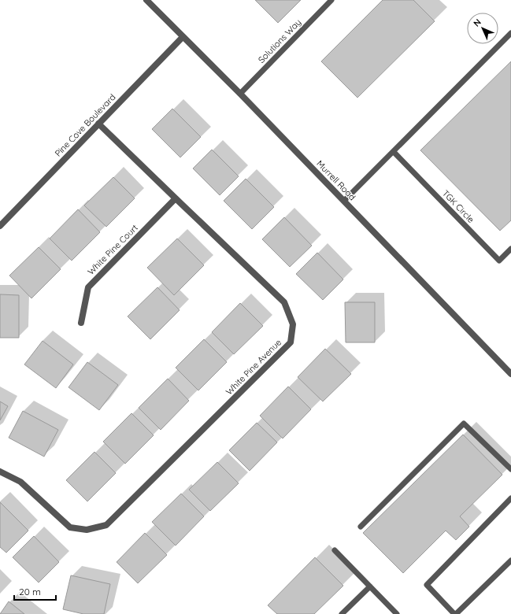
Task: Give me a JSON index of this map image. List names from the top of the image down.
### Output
{
  "streets": {
    "street": [
      "Pine Cove Boulevard",
      "Murrell Road",
      "White Pine Court",
      "White Pine Avenue"
    ],
    "lane": ["Solutions Way", "TGK Circle"]
  },
  "crossings": [
    ["Solutions Way", "Murrell Road"],
    ["Pine Cove Boulevard", "Murrell Road"],
    ["Pine Cove Boulevard", "White Pine Avenue"],
    ["White Pine Court", "White Pine Avenue"]
  ],
  "scale_bar": "20 m",
  "north": "top left"
}
